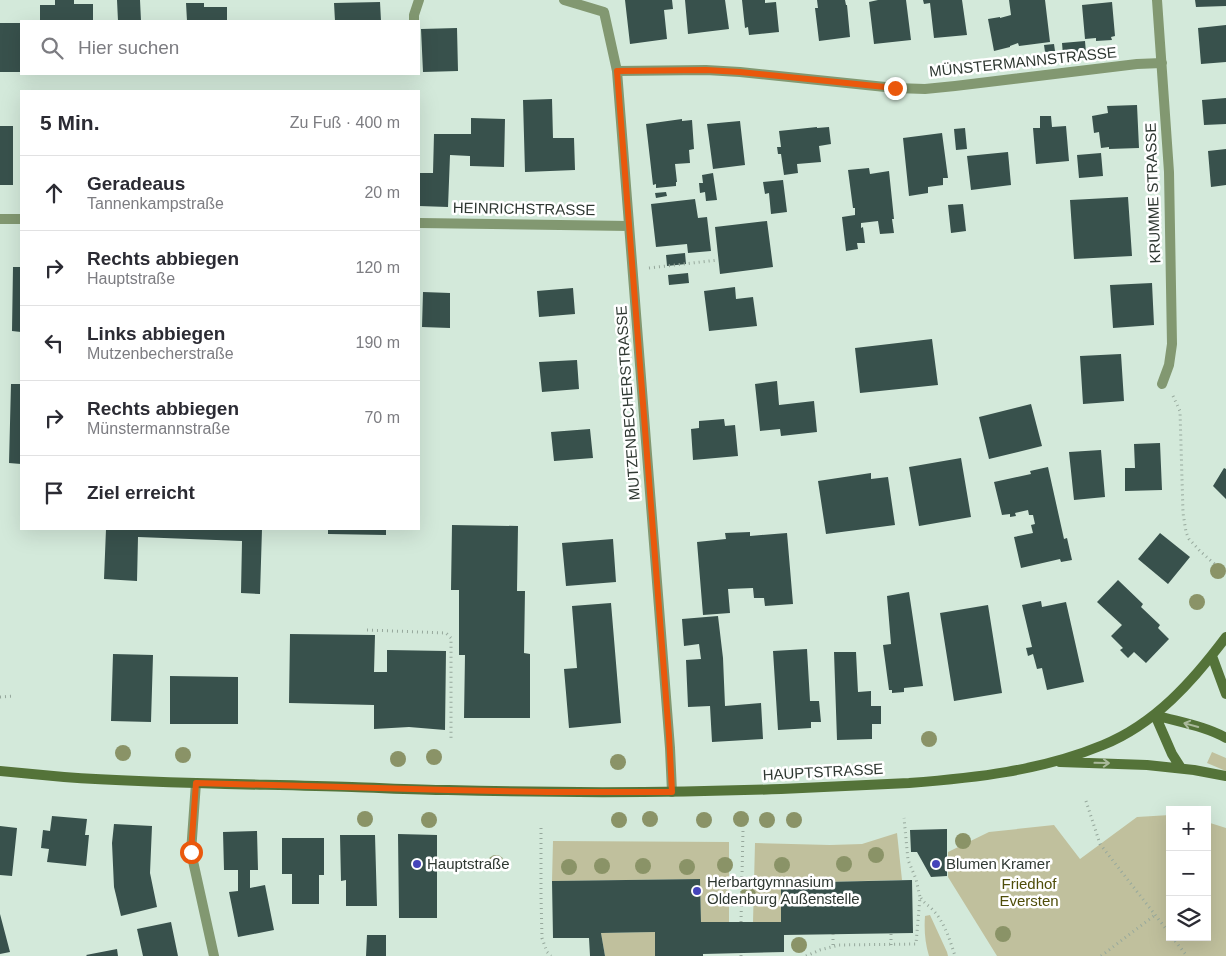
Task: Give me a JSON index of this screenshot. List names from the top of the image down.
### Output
{
  "streets": {
    "main road": ["HAUPTSTRASSE"],
    "street": [
      "MÜNSTERMANNSTRASSE",
      "KRUMME STRASSE",
      "HEINRICHSTRASSE",
      "MUTZENBECHERSTRASSE"
    ]
  },
  "crossings": [
    ["MÜNSTERMANNSTRASSE", "KRUMME STRASSE"],
    ["MÜNSTERMANNSTRASSE", "MUTZENBECHERSTRASSE"],
    ["HEINRICHSTRASSE", "MUTZENBECHERSTRASSE"],
    ["MUTZENBECHERSTRASSE", "HAUPTSTRASSE"]
  ],
  "parks": ["Friedhof Eversten"],
  "places": ["Hauptstraße", "Blumen Kramer", "Herbartgymnasium Oldenburg Außenstelle"],
  "page": {
    "search": "Hier suchen",
    "heading": ["5 Min.", "Zu Fuß · 400 m"],
    "list": [
      ["Geradeaus", "Tannenkampstraße", "20 m"],
      ["Rechts abbiegen", "Hauptstraße", "120 m"],
      ["Links abbiegen", "Mutzenbecherstraße", "190 m"],
      ["Rechts abbiegen", "Münstermannstraße", "70 m"],
      "Ziel erreicht"
    ],
    "map_buttons": ["+", "−"]
  }
}
